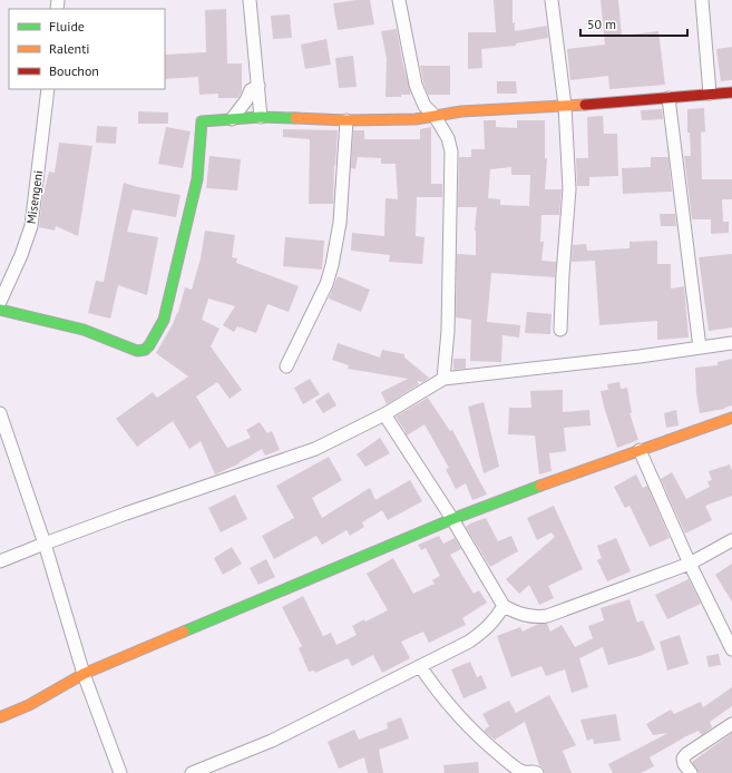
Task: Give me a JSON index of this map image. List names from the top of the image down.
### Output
{
  "streets": {
    "street": ["Misengeni"]
  },
  "legend": ["Fluide", "Ralenti", "Bouchon"],
  "scale_bar": "50 m"
}
